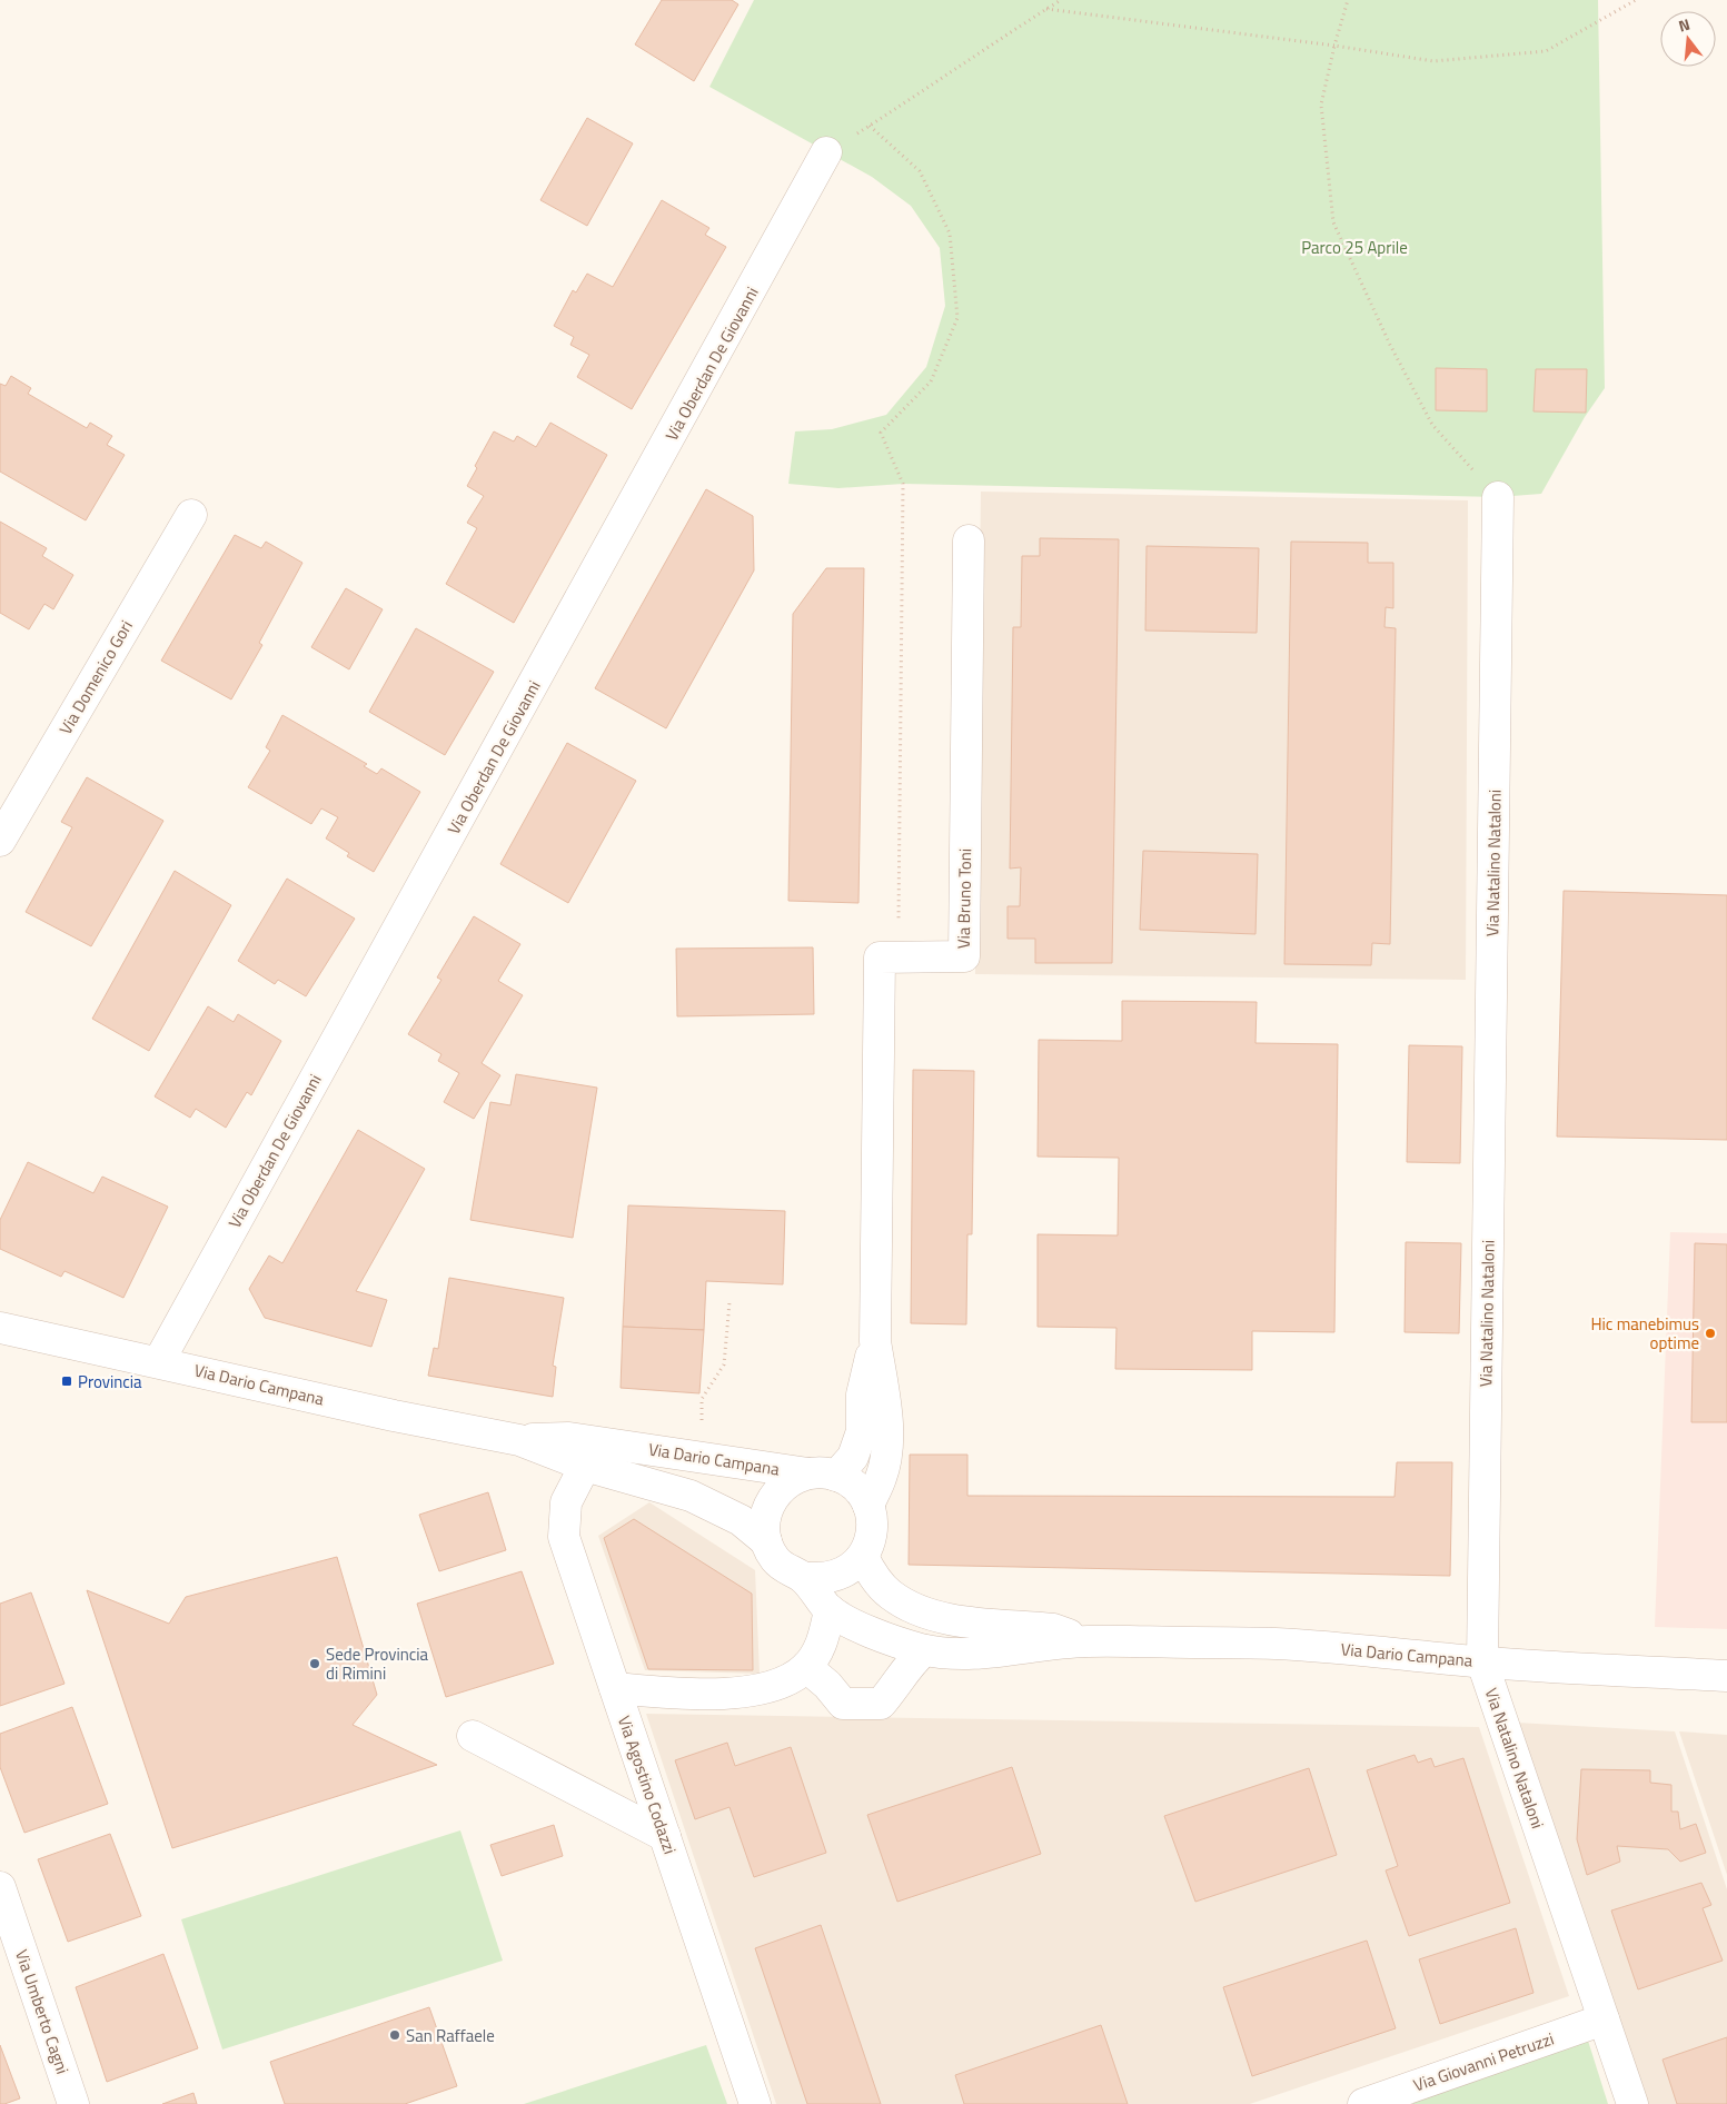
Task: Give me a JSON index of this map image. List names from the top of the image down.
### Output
{
  "streets": {
    "street": [
      "Via Oberdan De Giovanni",
      "Via Domenico Gori",
      "Via Natalino Nataloni",
      "Via Bruno Toni",
      "Via Dario Campana",
      "Via Agostino Codazzi",
      "Via Umberto Cagni",
      "Via Giovanni Petruzzi"
    ]
  },
  "crossings": [
    ["Via Oberdan De Giovanni", "Via Dario Campana"],
    ["Via Natalino Nataloni", "Via Dario Campana"],
    ["Via Natalino Nataloni", "Via Giovanni Petruzzi"],
    ["Via Bruno Toni", "Via Dario Campana"],
    ["Via Dario Campana", "Via Agostino Codazzi"]
  ],
  "parks": ["Parco 25 Aprile"],
  "places": {
    "other": ["Hic manebimus optime", "Sede Provincia di Rimini", "San Raffaele"],
    "transit": ["Provincia"]
  },
  "north": "top"
}
